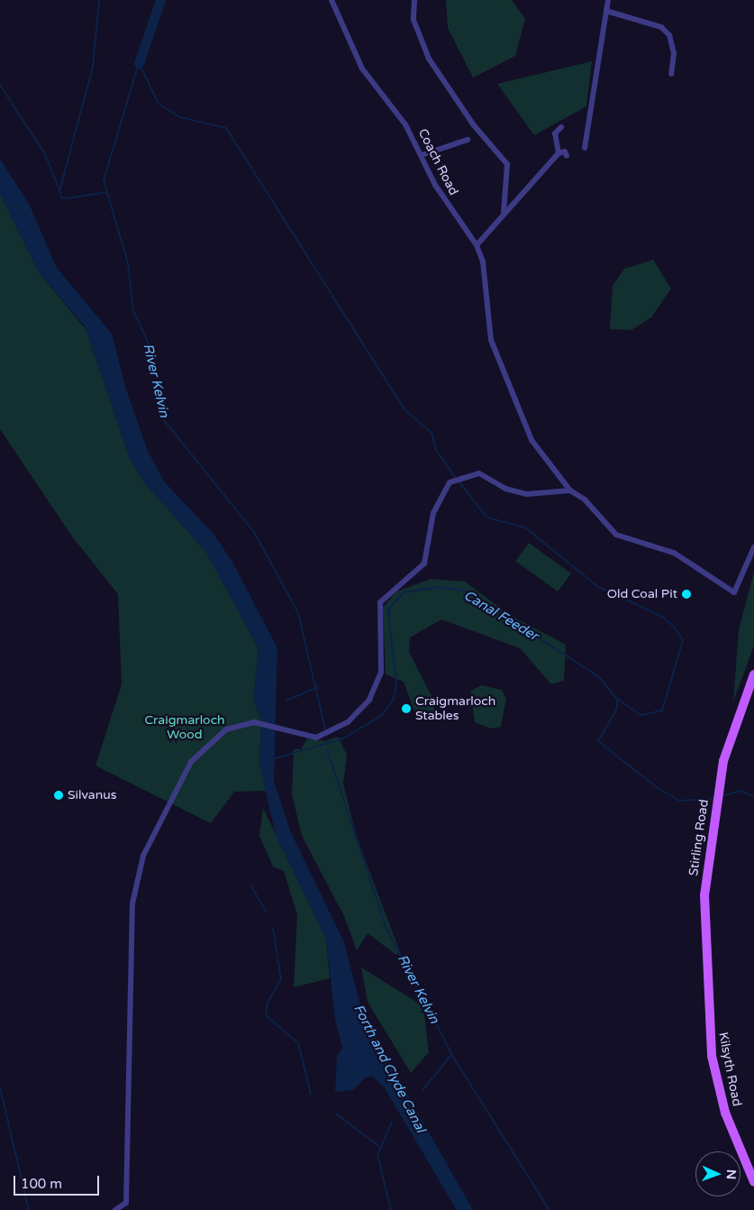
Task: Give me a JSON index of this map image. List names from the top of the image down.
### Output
{
  "streets": {
    "main road": ["Stirling Road", "Kilsyth Road"],
    "street": ["Coach Road"]
  },
  "crossings": [
    ["Stirling Road", "Kilsyth Road"]
  ],
  "water": ["River Kelvin", "Canal Feeder", "Forth and Clyde Canal"],
  "parks": ["Craigmarloch Wood"],
  "places": ["Old Coal Pit", "Craigmarloch Stables", "Silvanus"],
  "scale_bar": "100 m",
  "north": "right"
}
